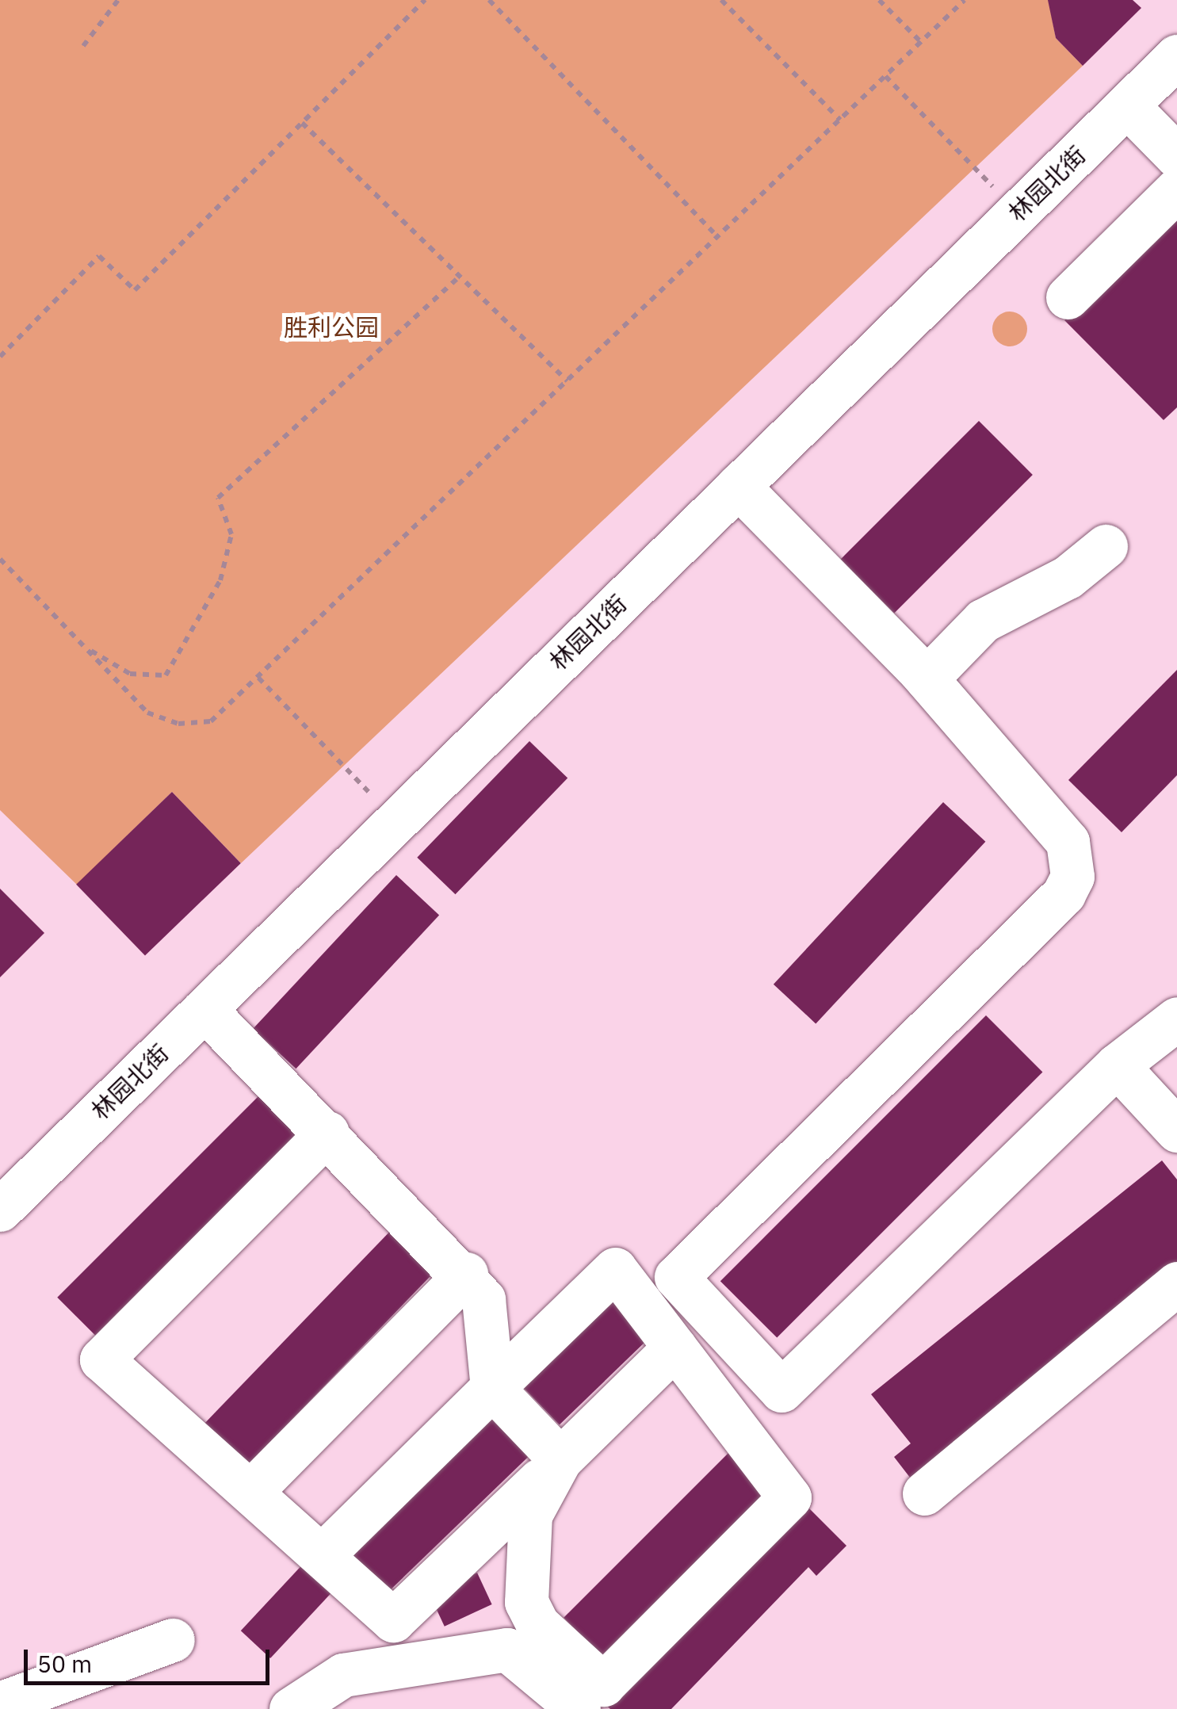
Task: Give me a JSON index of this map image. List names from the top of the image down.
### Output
{
  "streets": {
    "street": ["林园北街"]
  },
  "parks": ["胜利公园"],
  "scale_bar": "50 m"
}
